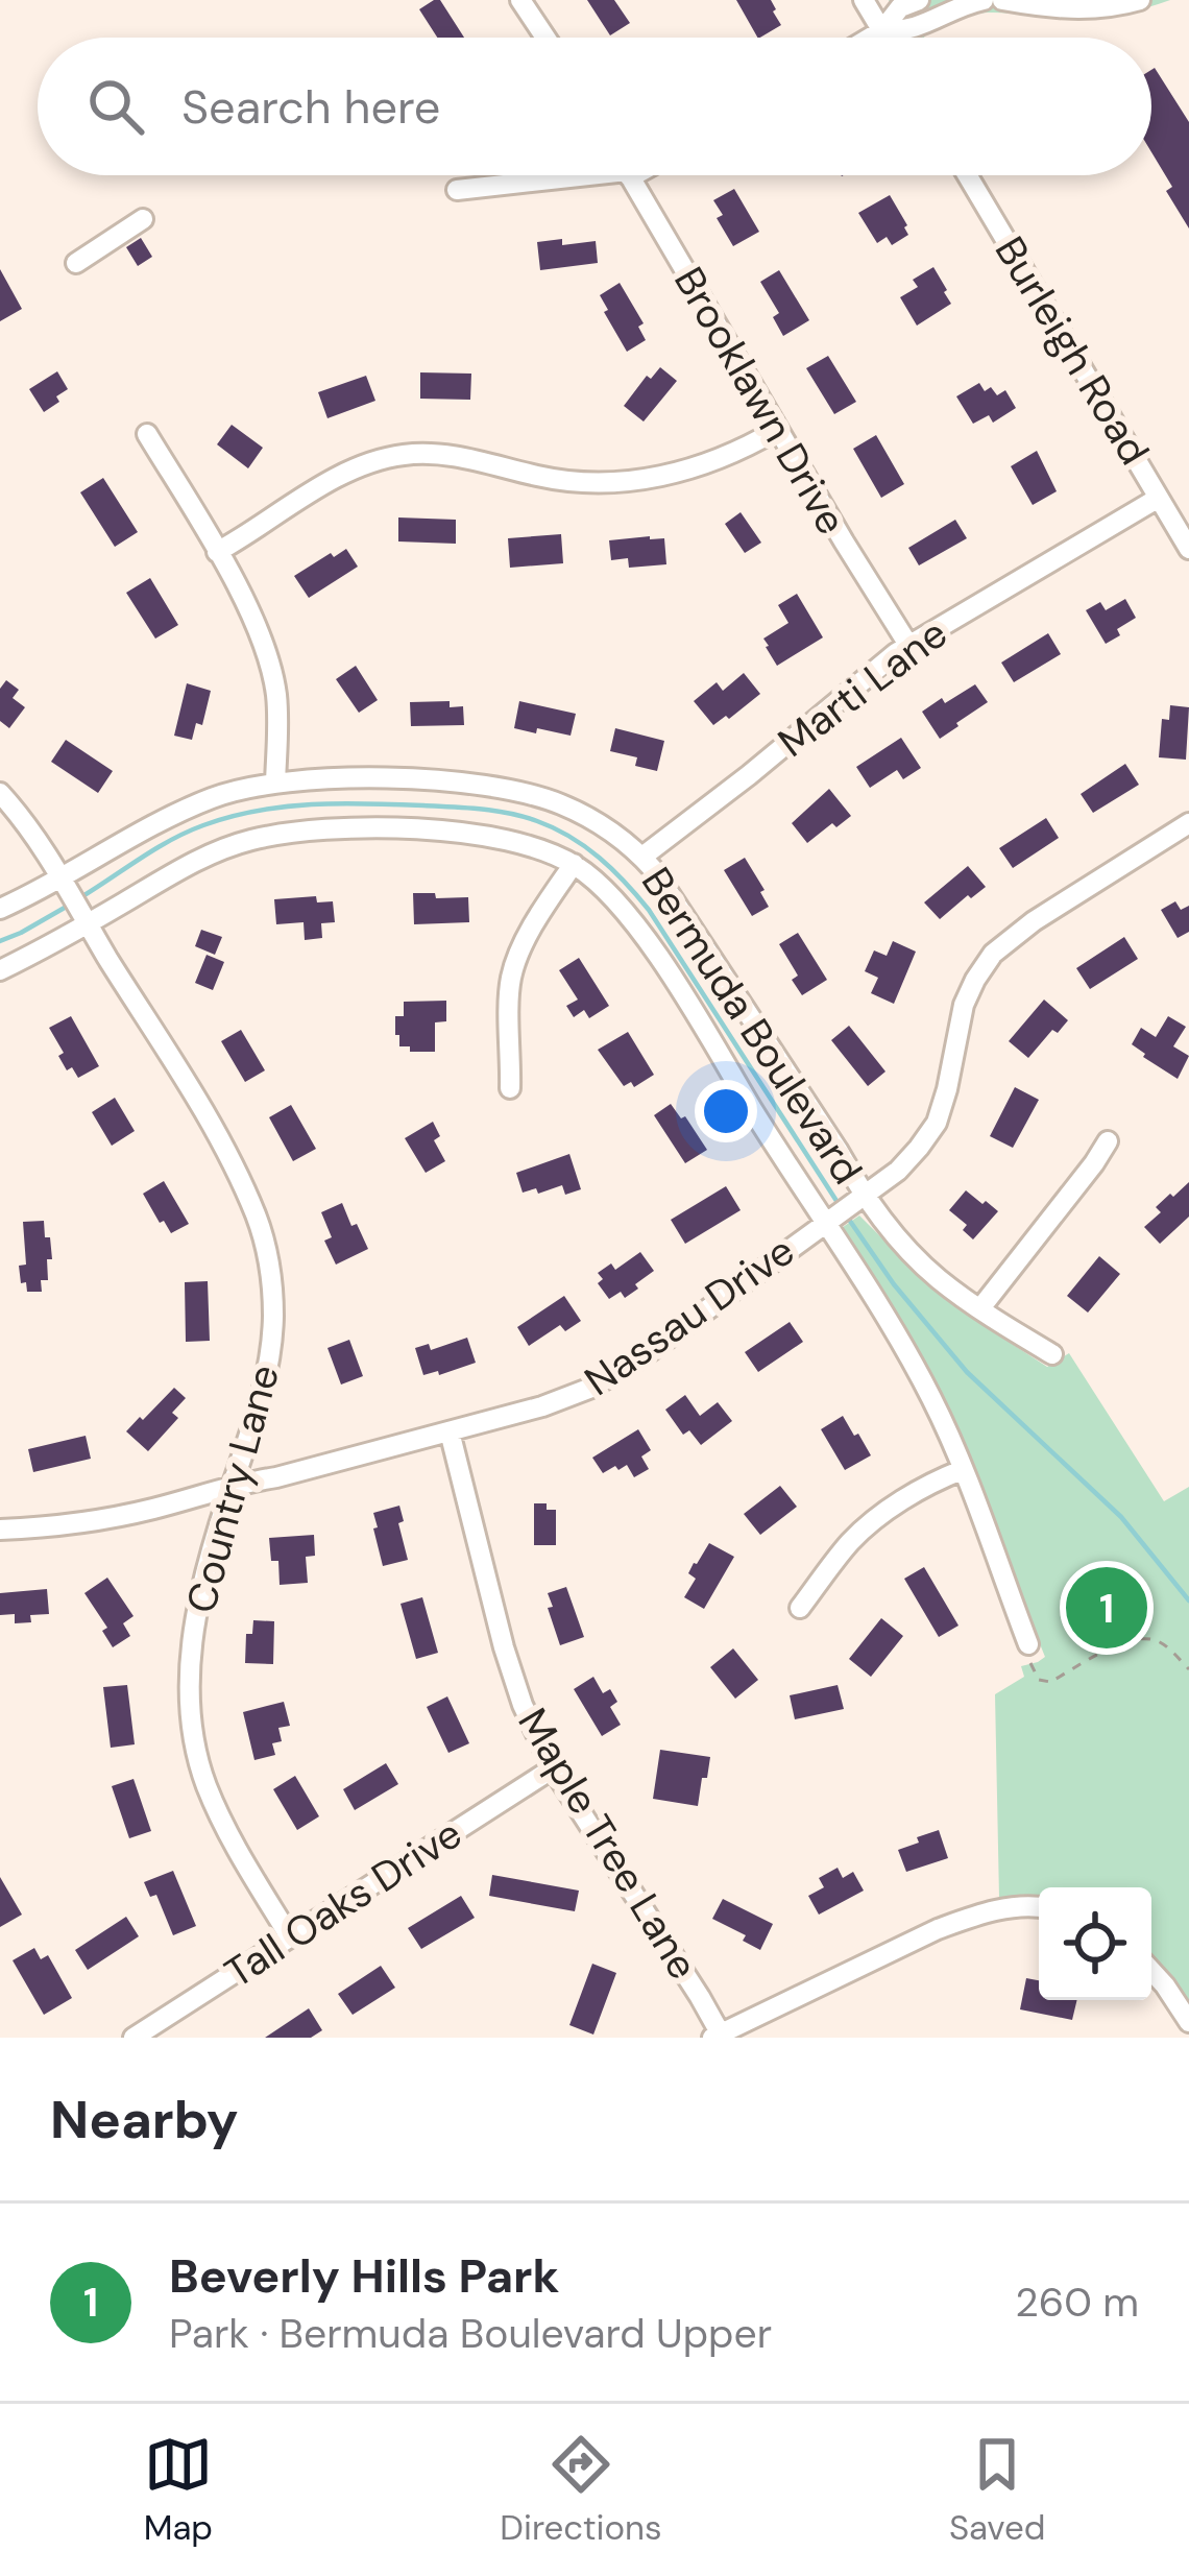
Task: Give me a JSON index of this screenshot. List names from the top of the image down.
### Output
{
  "streets": {
    "street": [
      "Burleigh Road",
      "Brooklawn Drive",
      "Marti Lane",
      "Bermuda Boulevard",
      "Nassau Drive",
      "Country Lane",
      "Maple Tree Lane",
      "Tall Oaks Drive"
    ]
  },
  "crossings": [
    ["Burleigh Road", "Marti Lane"],
    ["Brooklawn Drive", "Marti Lane"],
    ["Marti Lane", "Bermuda Boulevard"],
    ["Bermuda Boulevard", "Nassau Drive"],
    ["Bermuda Boulevard", "Country Lane"],
    ["Nassau Drive", "Country Lane"],
    ["Nassau Drive", "Maple Tree Lane"],
    ["Country Lane", "Tall Oaks Drive"],
    ["Maple Tree Lane", "Tall Oaks Drive"]
  ],
  "page": {
    "search": "Search here",
    "pins": "1",
    "heading": "Nearby",
    "list": [
      {
        "mark": "1",
        "name": "Beverly Hills Park",
        "note": "Park · Bermuda Boulevard Upper",
        "value": "260 m"
      }
    ],
    "nav": ["Map", "Directions", "Saved"]
  }
}
